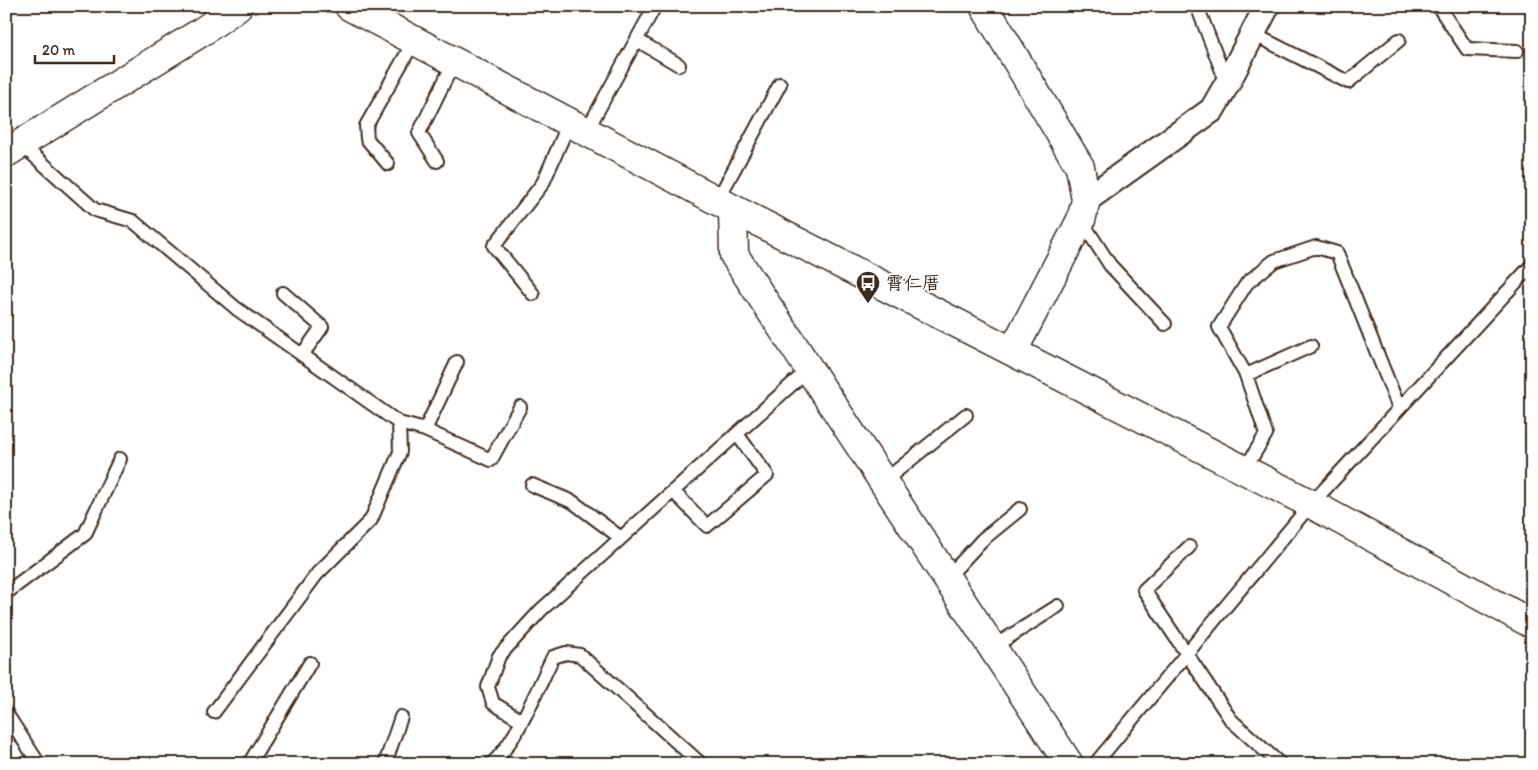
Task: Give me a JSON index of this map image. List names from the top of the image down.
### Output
{
  "places": {
    "bus stop": ["霄仁厝"]
  },
  "scale_bar": "20 m"
}
